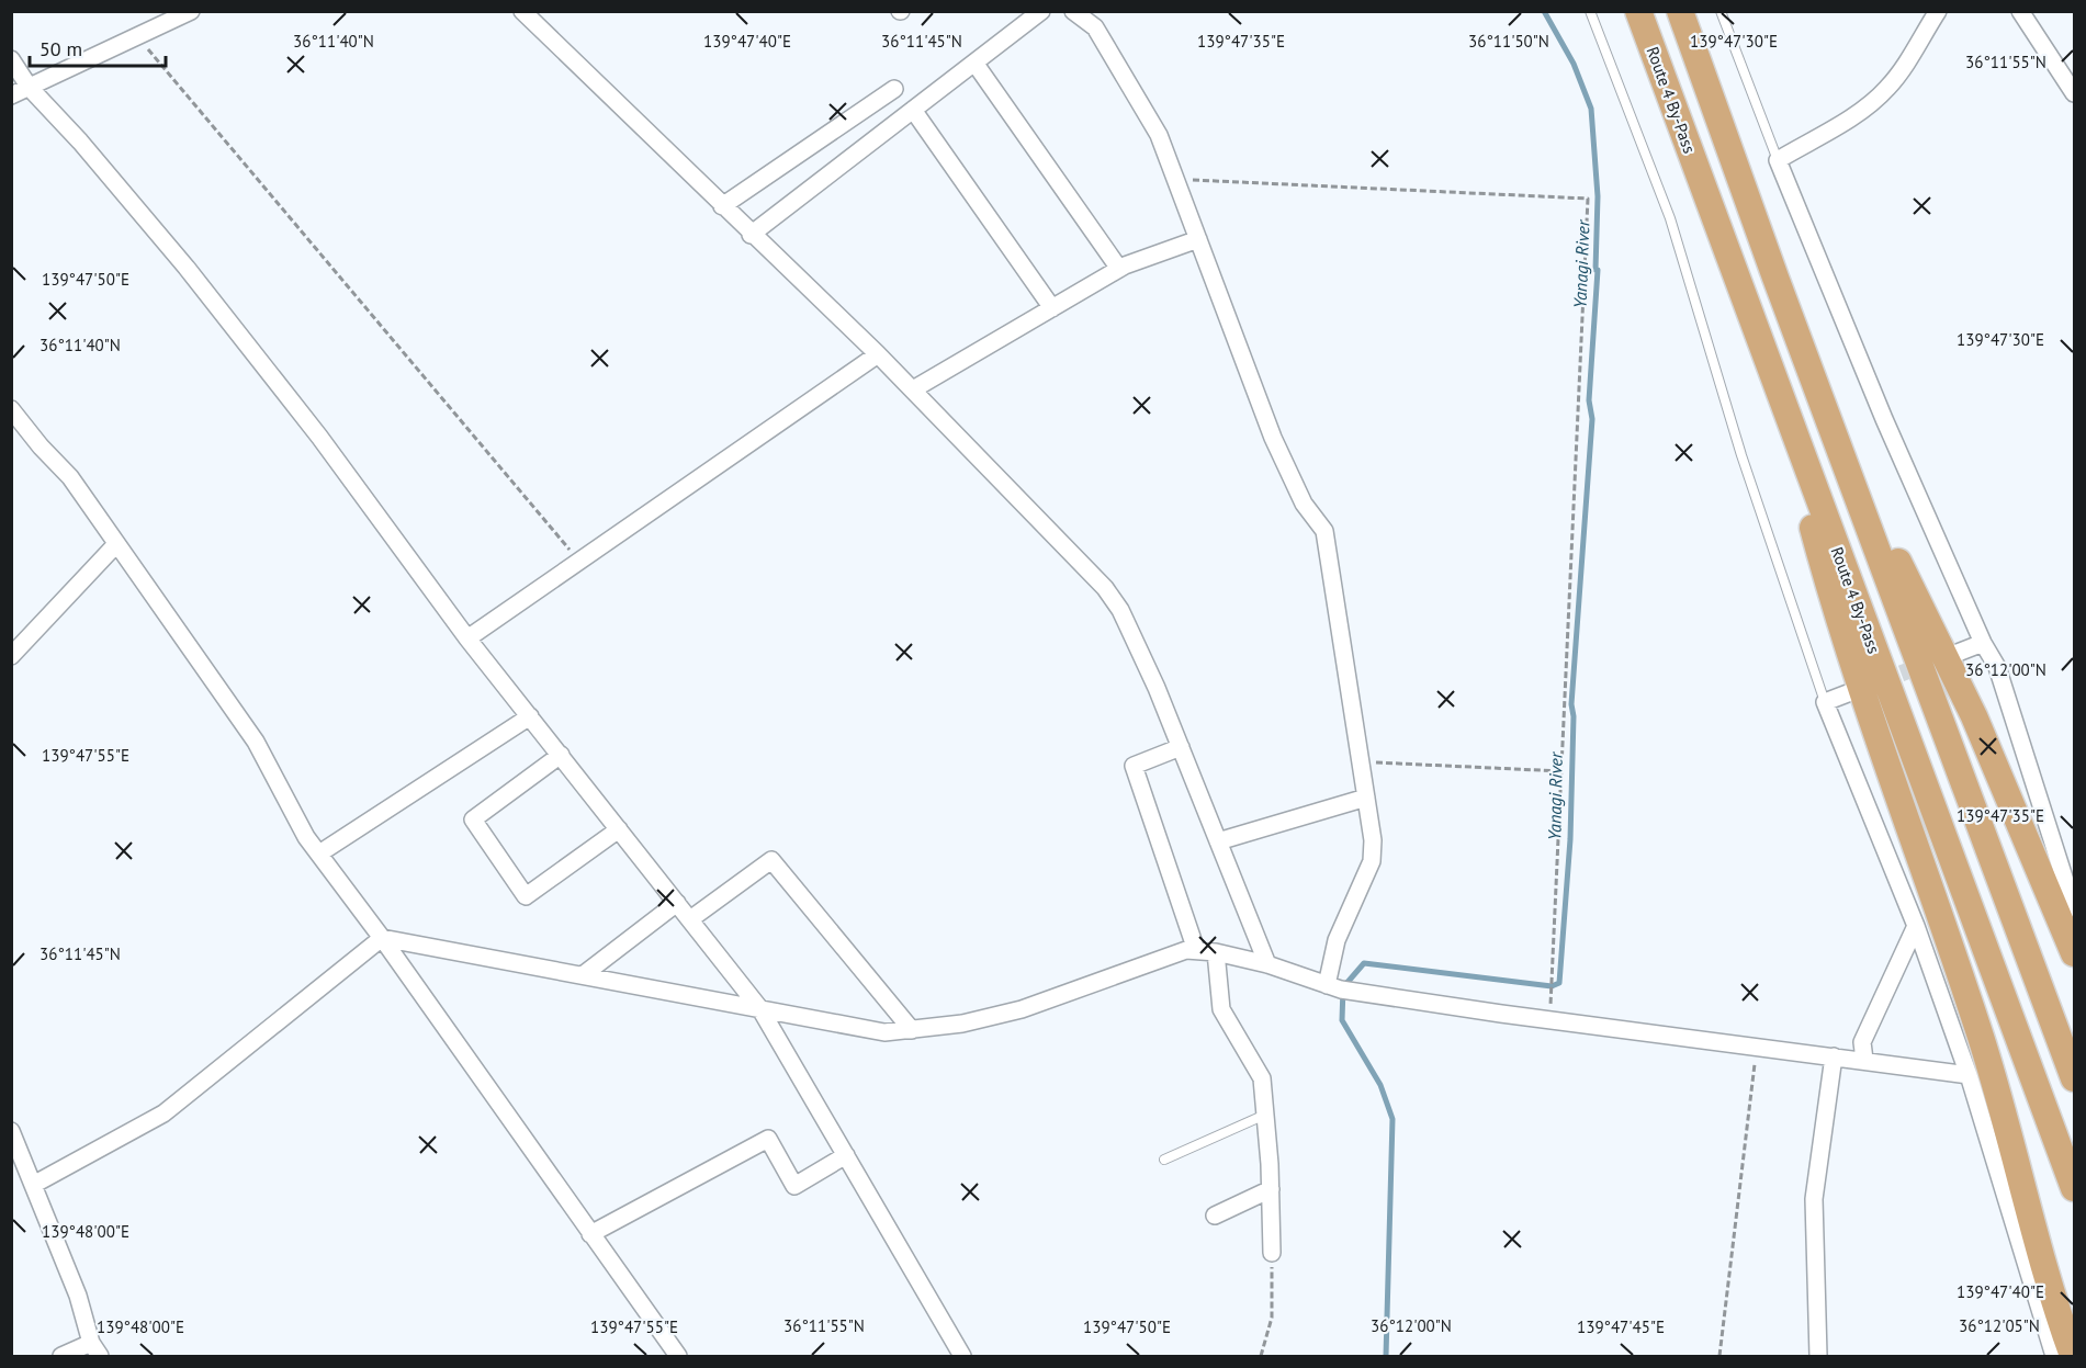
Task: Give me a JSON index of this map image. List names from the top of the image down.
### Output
{
  "streets": {
    "highway": ["Route 4 By-Pass"]
  },
  "water": ["Yanagi River"],
  "scale_bar": "50 m",
  "coordinates": [
    "139°47'40\"E",
    "139°47'35\"E",
    "139°47'30\"E",
    "36°11'40\"N",
    "36°11'45\"N",
    "36°11'50\"N",
    "36°11'55\"N",
    "139°47'50\"E",
    "36°12'00\"N",
    "139°47'55\"E",
    "139°48'00\"E",
    "36°12'05\"N",
    "139°47'45\"E"
  ]
}
